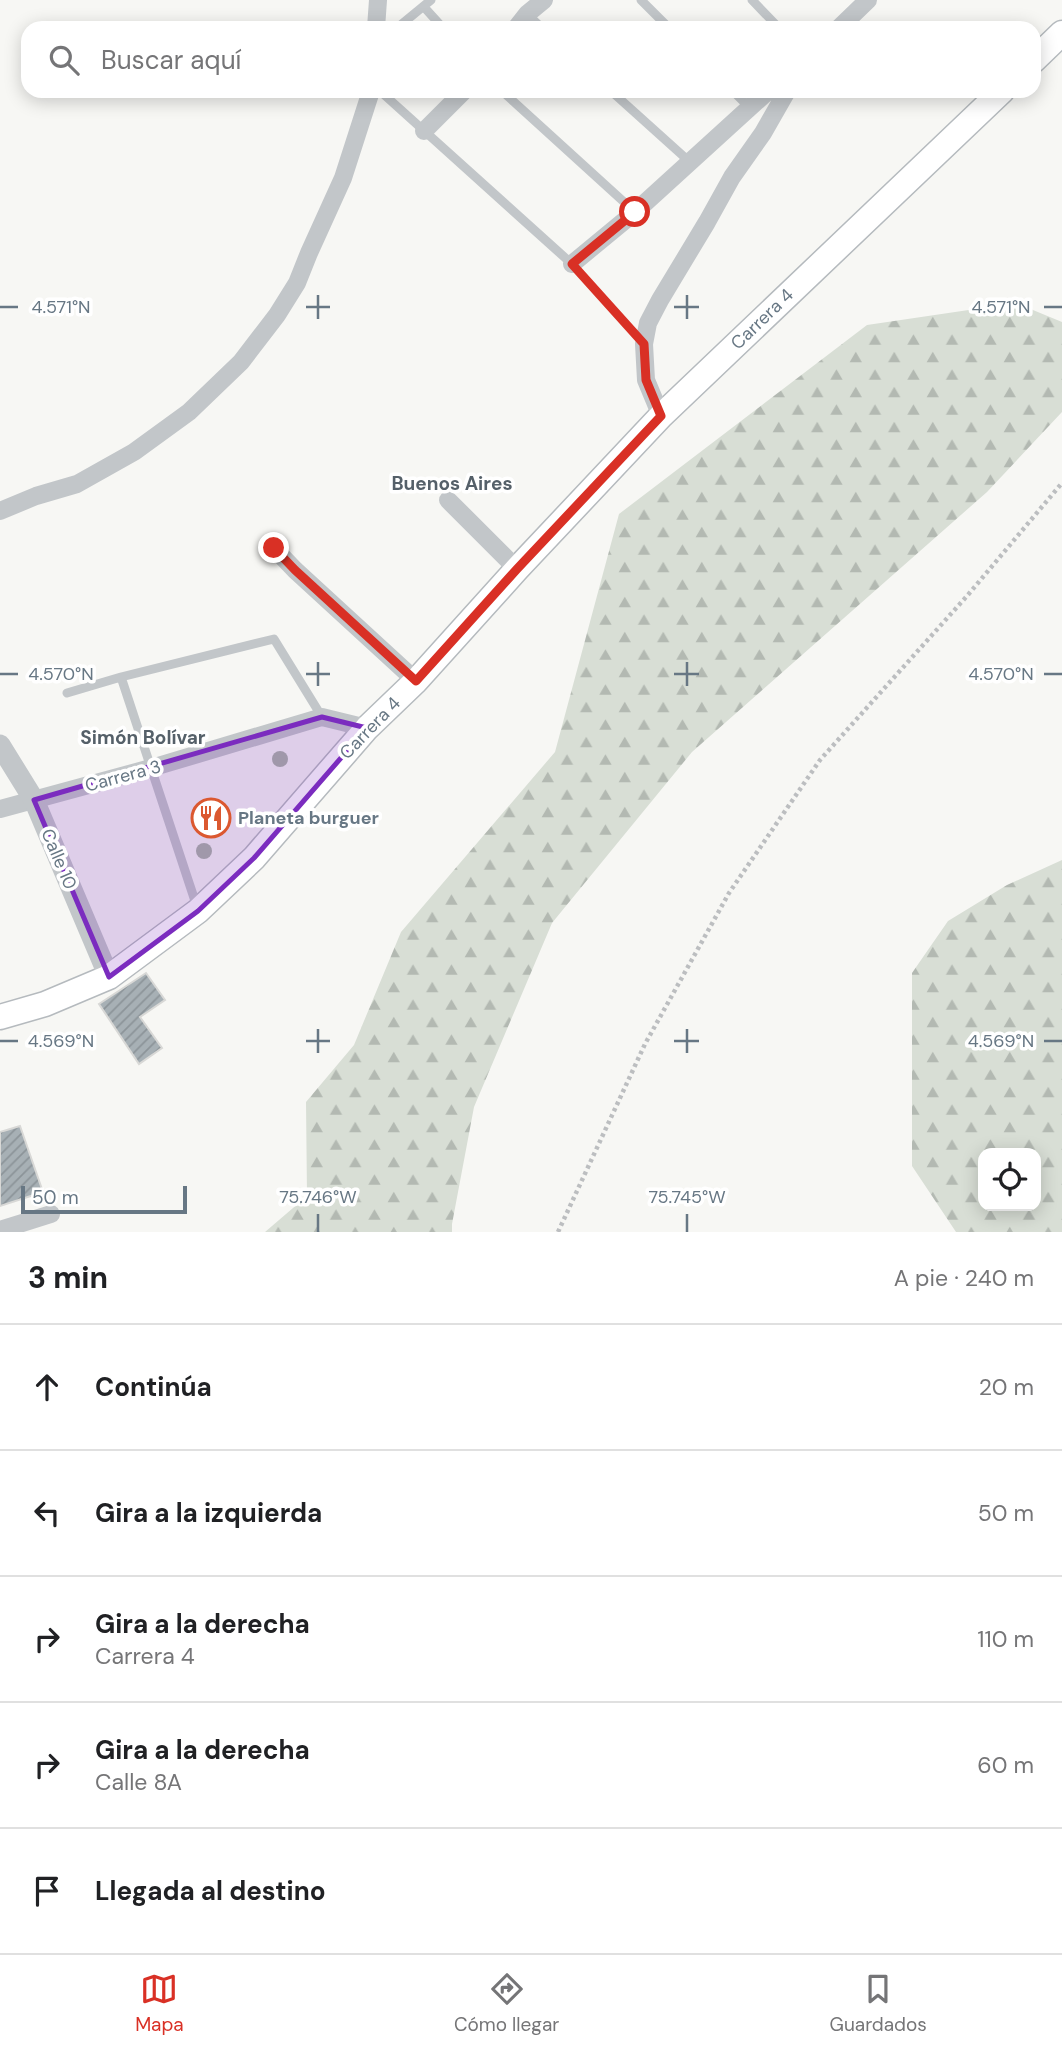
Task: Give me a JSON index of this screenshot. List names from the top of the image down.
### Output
{
  "streets": {
    "main road": ["Carrera 4"],
    "street": ["Carrera 3", "Calle 10"]
  },
  "crossings": [
    ["Carrera 4", "Calle 10"],
    ["Carrera 3", "Calle 10"]
  ],
  "districts": ["Buenos Aires", "Simón Bolívar"],
  "places": {
    "restaurant": ["Planeta burguer"]
  },
  "scale_bar": "50 m",
  "page": {
    "search": "Buscar aquí",
    "scale": "50 m",
    "heading": ["3 min", "A pie · 240 m"],
    "list": [
      ["Continúa", "20 m"],
      ["Gira a la izquierda", "50 m"],
      ["Gira a la derecha", "Carrera 4", "110 m"],
      ["Gira a la derecha", "Calle 8A", "60 m"],
      "Llegada al destino"
    ],
    "nav": ["Mapa", "Cómo llegar", "Guardados"]
  },
  "coordinates": [
    "4.571°N",
    "4.570°N",
    "4.569°N",
    "75.746°W",
    "75.745°W"
  ]
}
